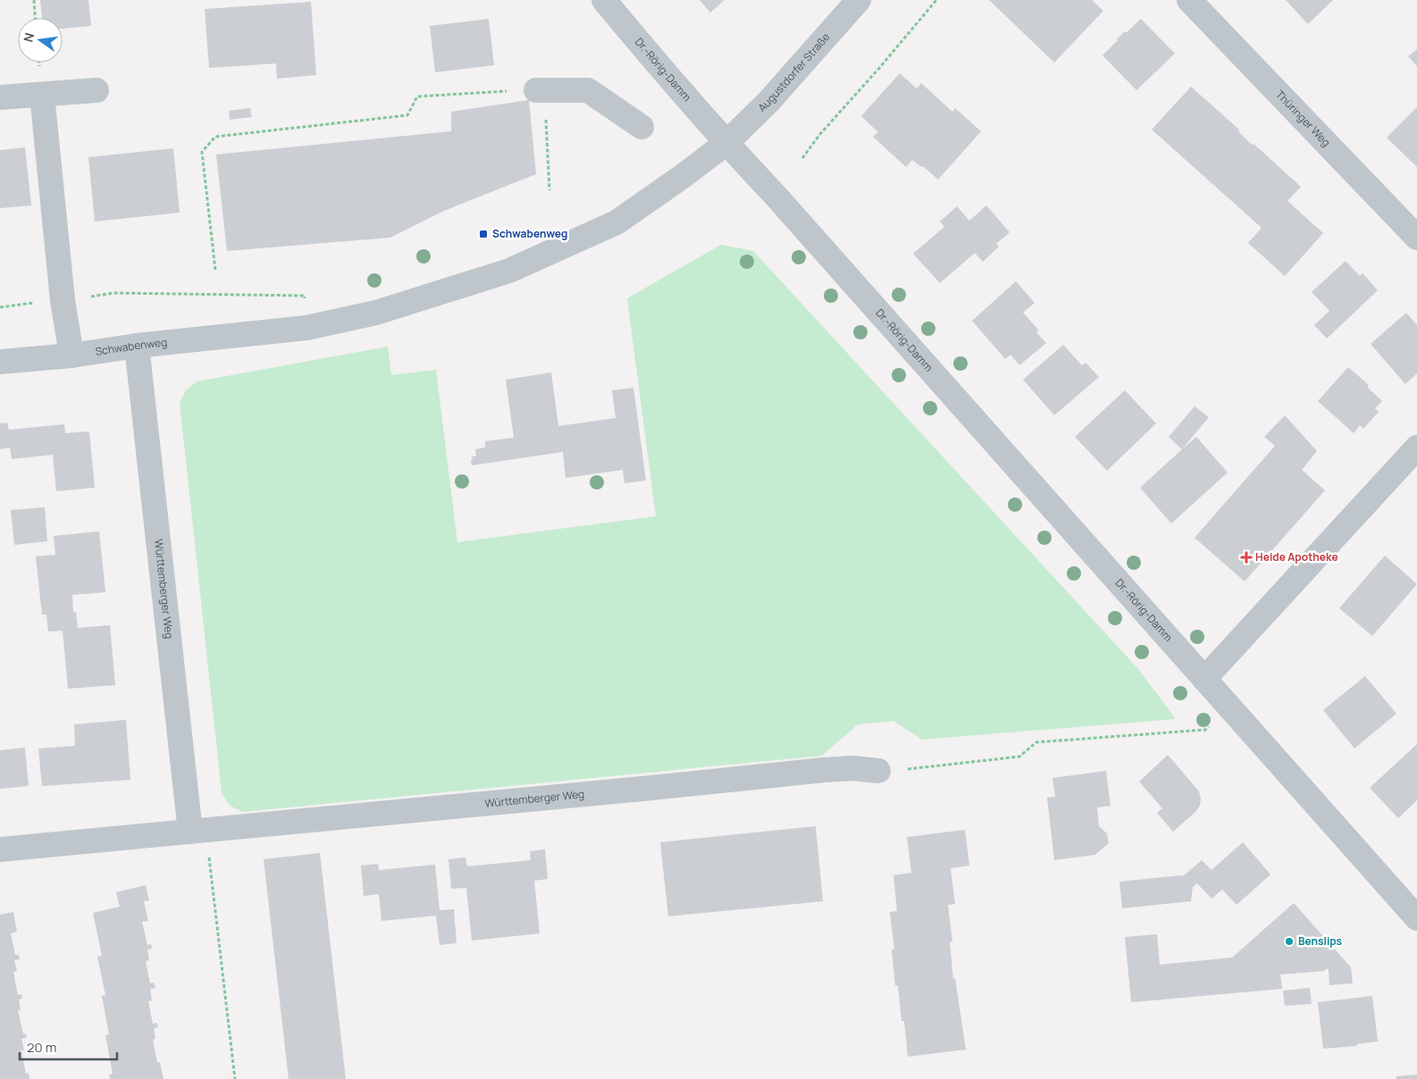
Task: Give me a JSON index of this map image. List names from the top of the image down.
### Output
{
  "streets": {
    "street": [
      "Dr.-Rörig-Damm",
      "Augustdorfer Straße",
      "Thüringer Weg",
      "Schwabenweg",
      "Württemberger Weg"
    ]
  },
  "crossings": [
    ["Dr.-Rörig-Damm", "Augustdorfer Straße"],
    ["Dr.-Rörig-Damm", "Schwabenweg"],
    ["Augustdorfer Straße", "Schwabenweg"],
    ["Schwabenweg", "Württemberger Weg"]
  ],
  "places": {
    "transit": ["Schwabenweg"],
    "health": ["Heide Apotheke"],
    "other": ["Benslips"]
  },
  "scale_bar": "20 m",
  "north": "left"
}
